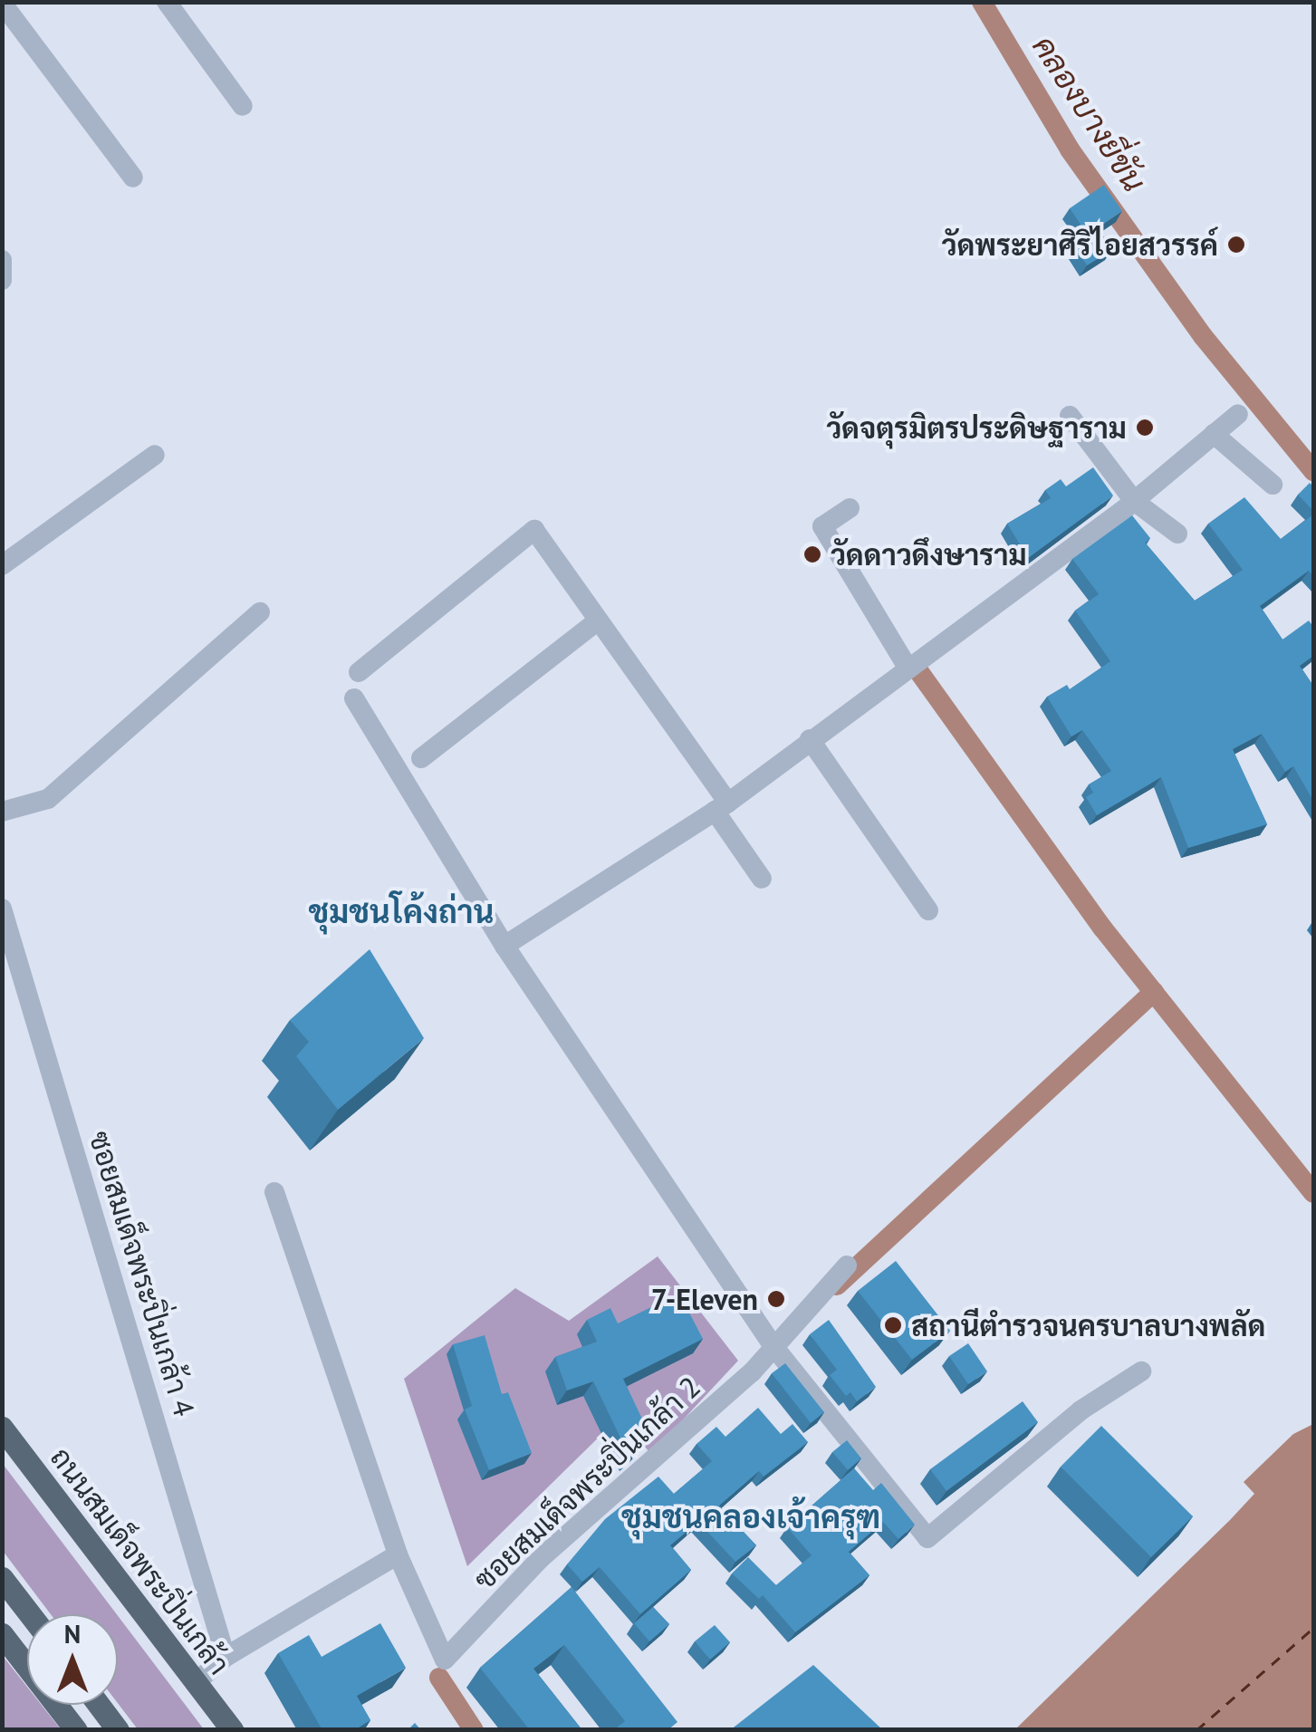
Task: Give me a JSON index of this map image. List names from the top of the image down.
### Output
{
  "streets": {
    "main road": ["ถนนสมเด็จพระปิ่นเกล้า"],
    "street": ["ซอยสมเด็จพระปิ่นเกล้า 4", "ซอยสมเด็จพระปิ่นเกล้า 2"]
  },
  "districts": ["ชุมชนโค้งถ่าน", "ชุมชนคลองเจ้าครุฑ"],
  "water": ["คลองบางยี่ขัน"],
  "places": [
    "วัดพระยาศิริไอยสวรรค์",
    "วัดจตุรมิตรประดิษฐาราม",
    "วัดดาวดึงษาราม",
    "7-Eleven",
    "สถานีตำรวจนครบาลบางพลัด"
  ],
  "north": "top"
}
